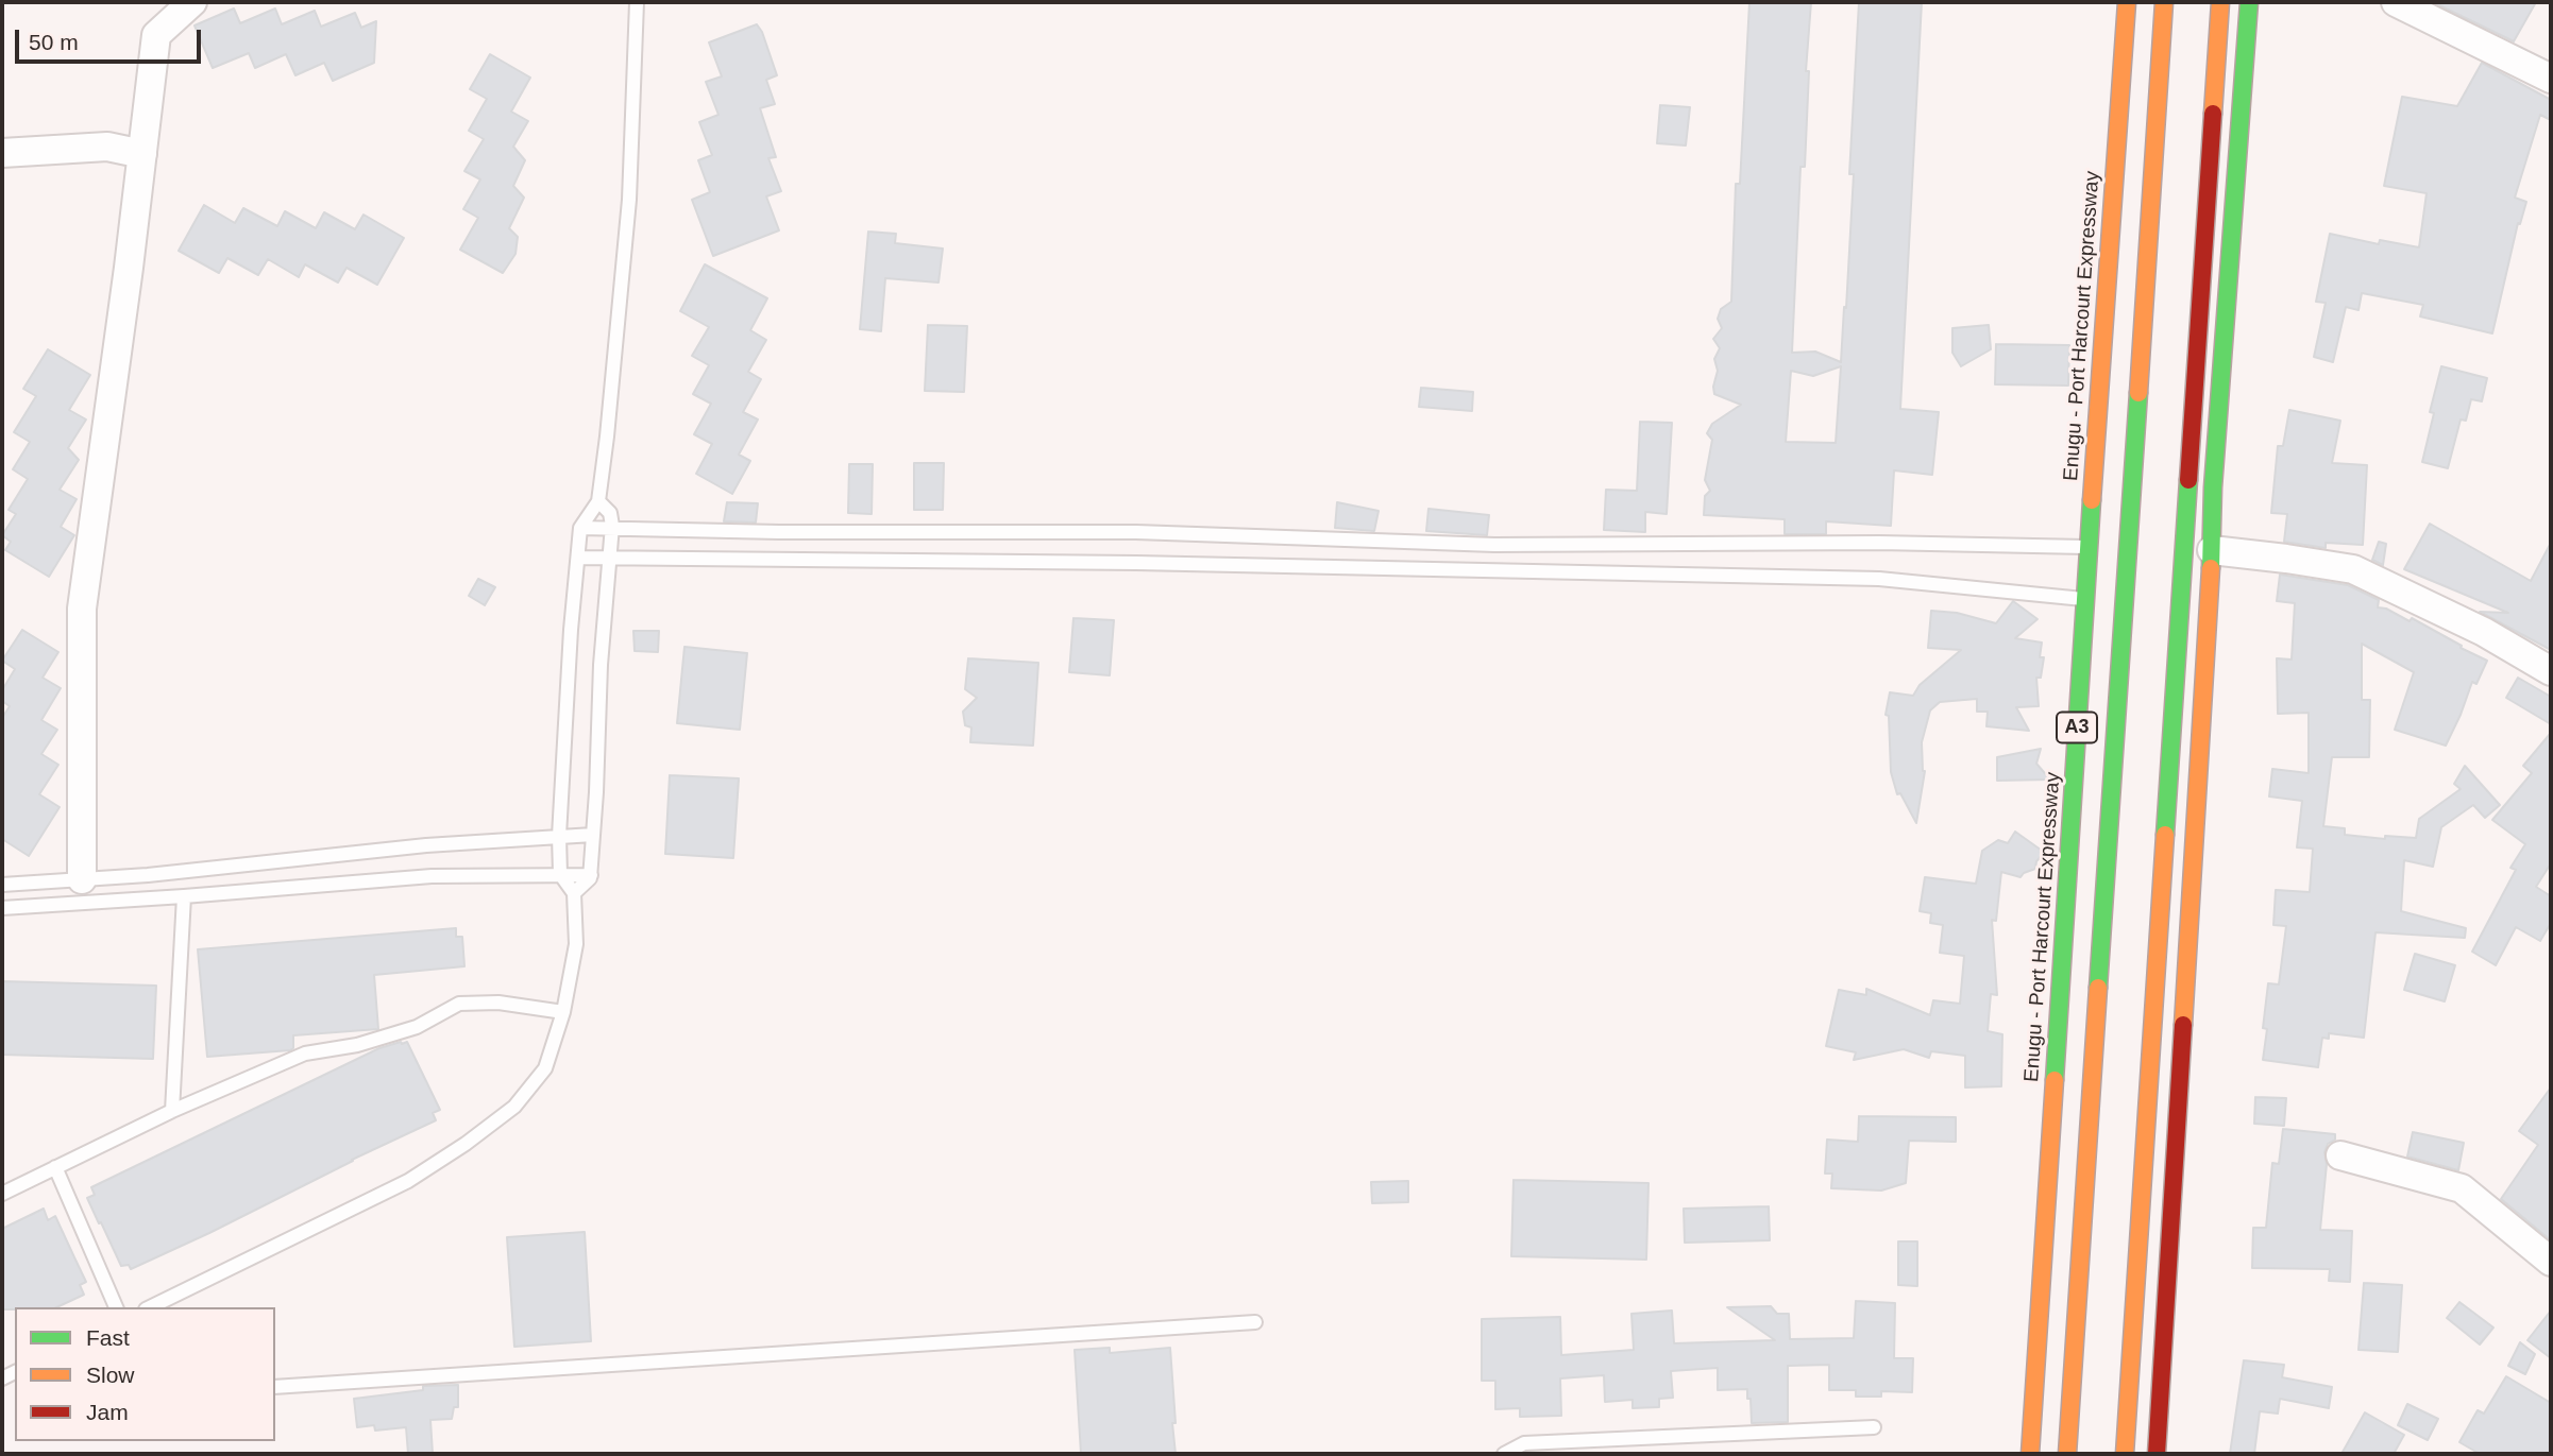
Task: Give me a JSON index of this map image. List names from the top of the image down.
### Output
{
  "streets": {
    "main road": ["Enugu - Port Harcourt Expressway", "A3"]
  },
  "legend": ["Fast", "Slow", "Jam"],
  "scale_bar": "50 m"
}
